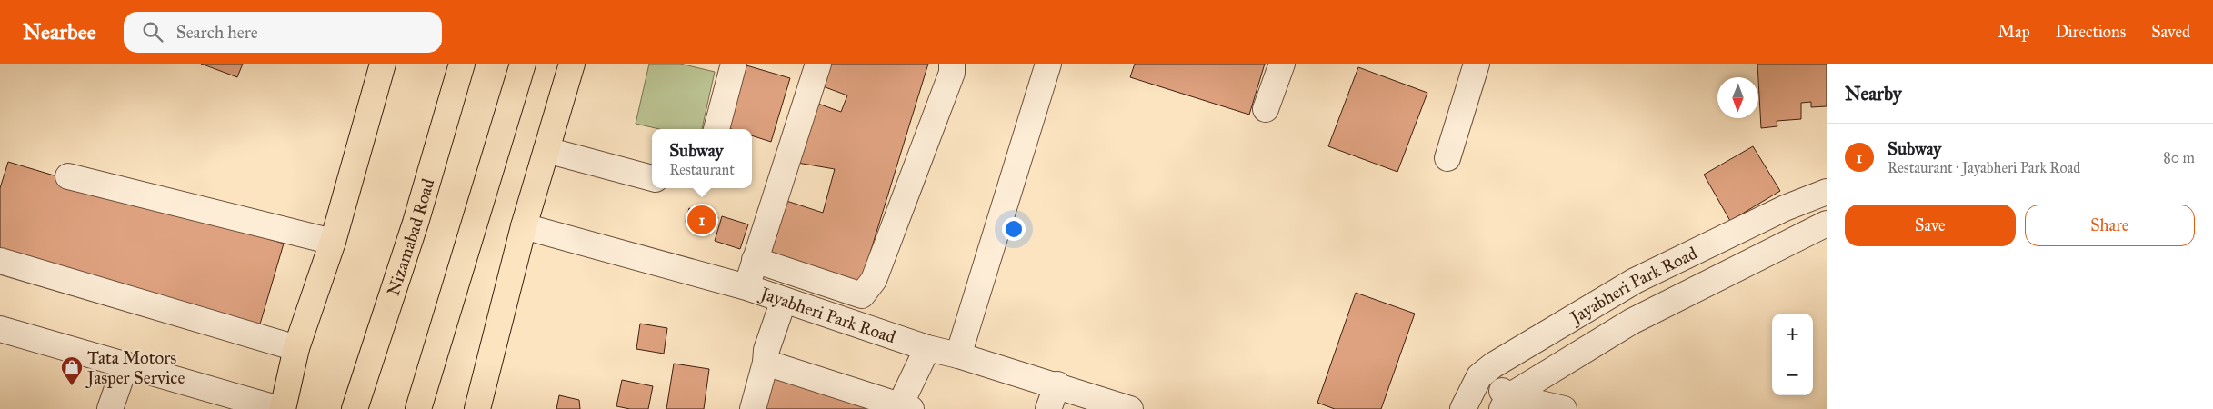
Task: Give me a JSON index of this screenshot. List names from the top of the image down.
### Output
{
  "streets": {
    "main road": ["Nizamabad Road"],
    "street": ["Jayabheri Park Road"]
  },
  "places": {
    "shop": ["Tata Motors Jasper Service"]
  },
  "north": "bottom",
  "page": {
    "header": "Nearbee",
    "search": "Search here",
    "nav": ["Map", "Directions", "Saved"],
    "heading": "Nearby",
    "list": [
      {
        "mark": "1",
        "name": "Subway",
        "note": "Restaurant · Jayabheri Park Road",
        "value": "80 m"
      }
    ],
    "popup": ["Subway", "Restaurant"],
    "buttons": ["Save", "Share"],
    "pins": "1",
    "map_buttons": ["+", "−"]
  }
}
